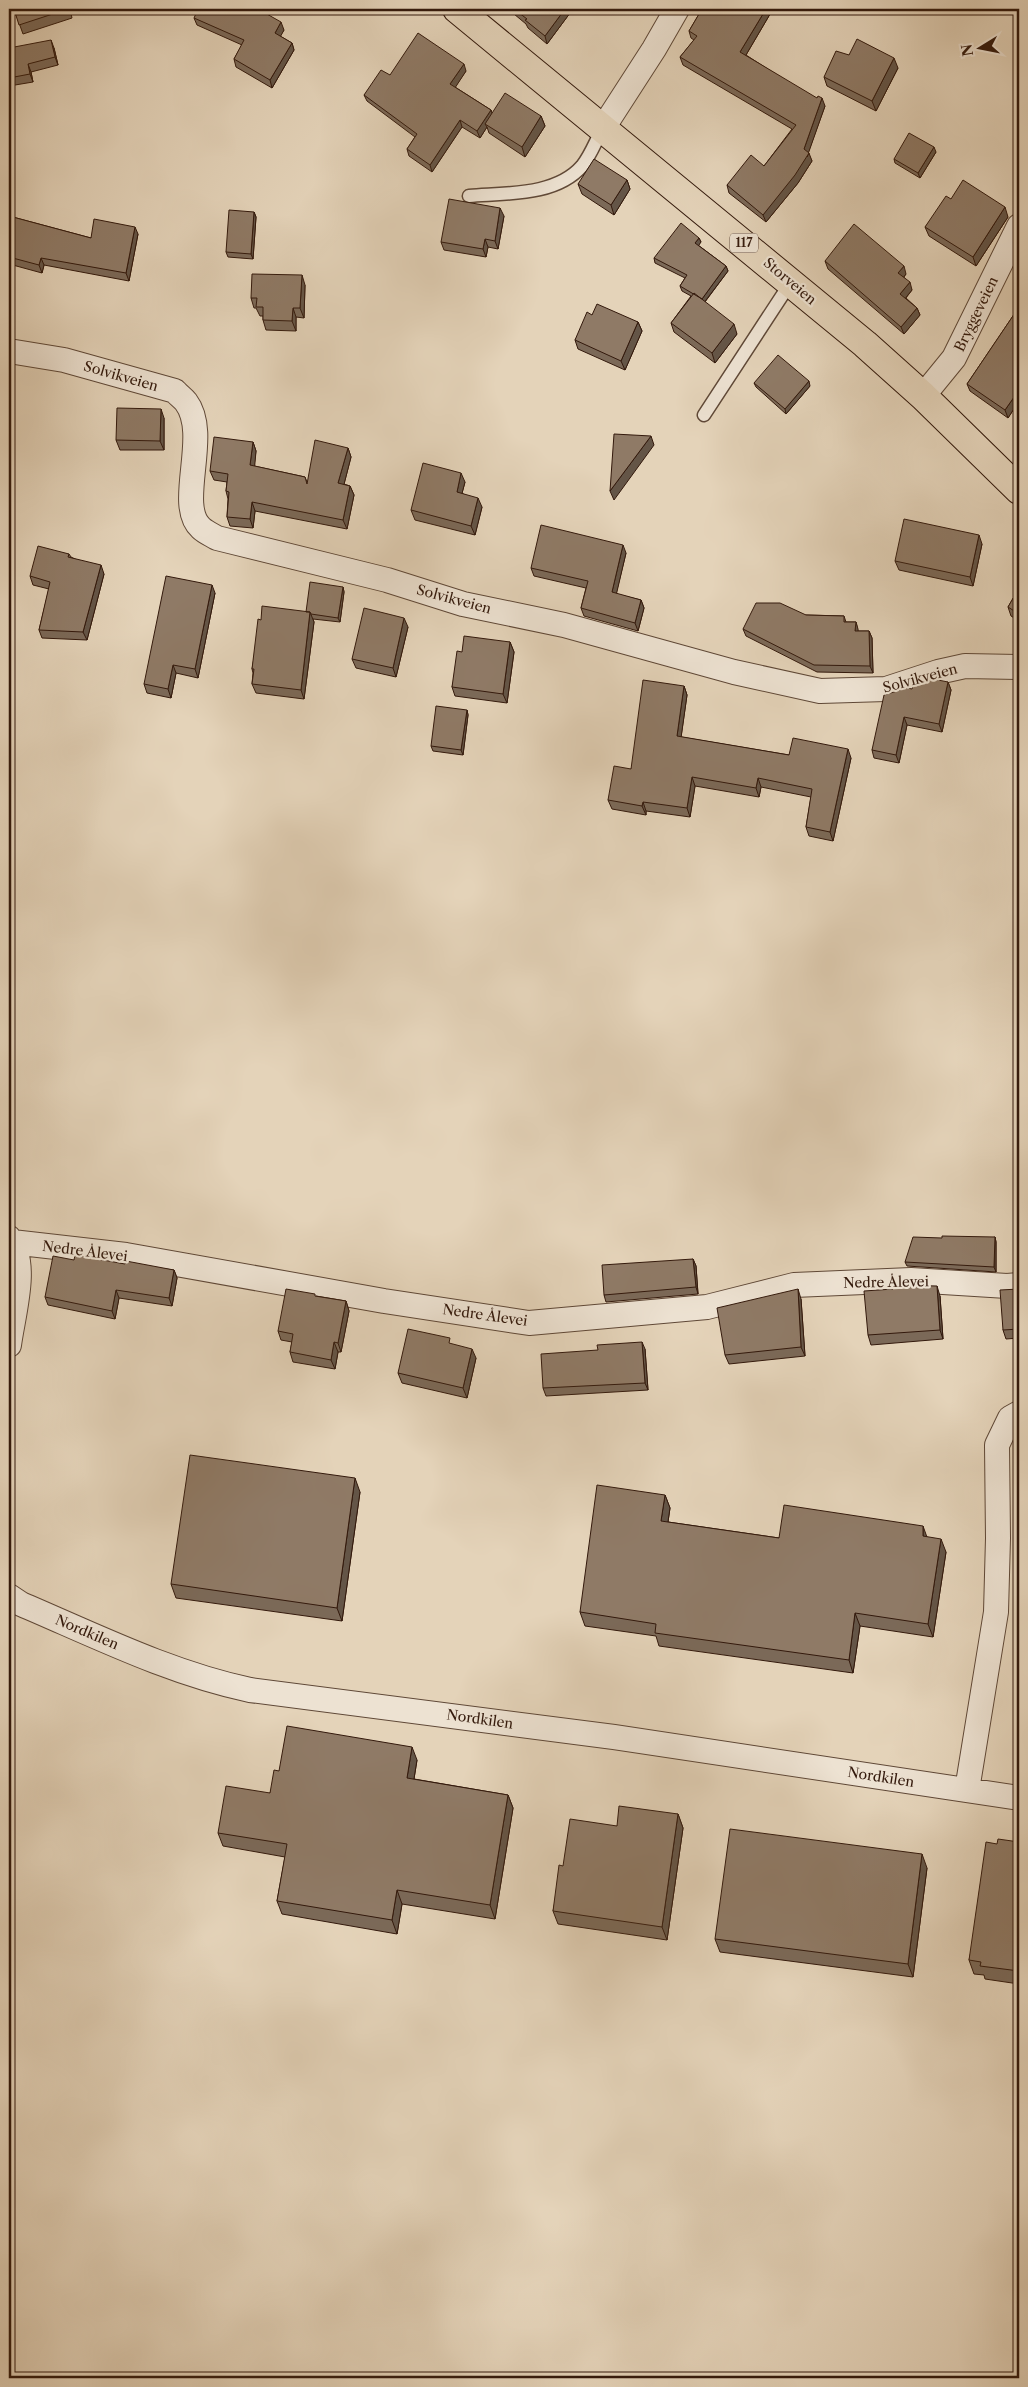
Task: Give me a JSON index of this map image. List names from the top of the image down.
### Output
{
  "streets": {
    "main road": ["117", "Storveien"],
    "street": [
      "Bryggeveien",
      "Solvikveien",
      "Nedre Ålevei",
      "Nordkilen"
    ]
  },
  "crossings": [
    ["Storveien", "Bryggeveien"]
  ],
  "north": "left"
}
